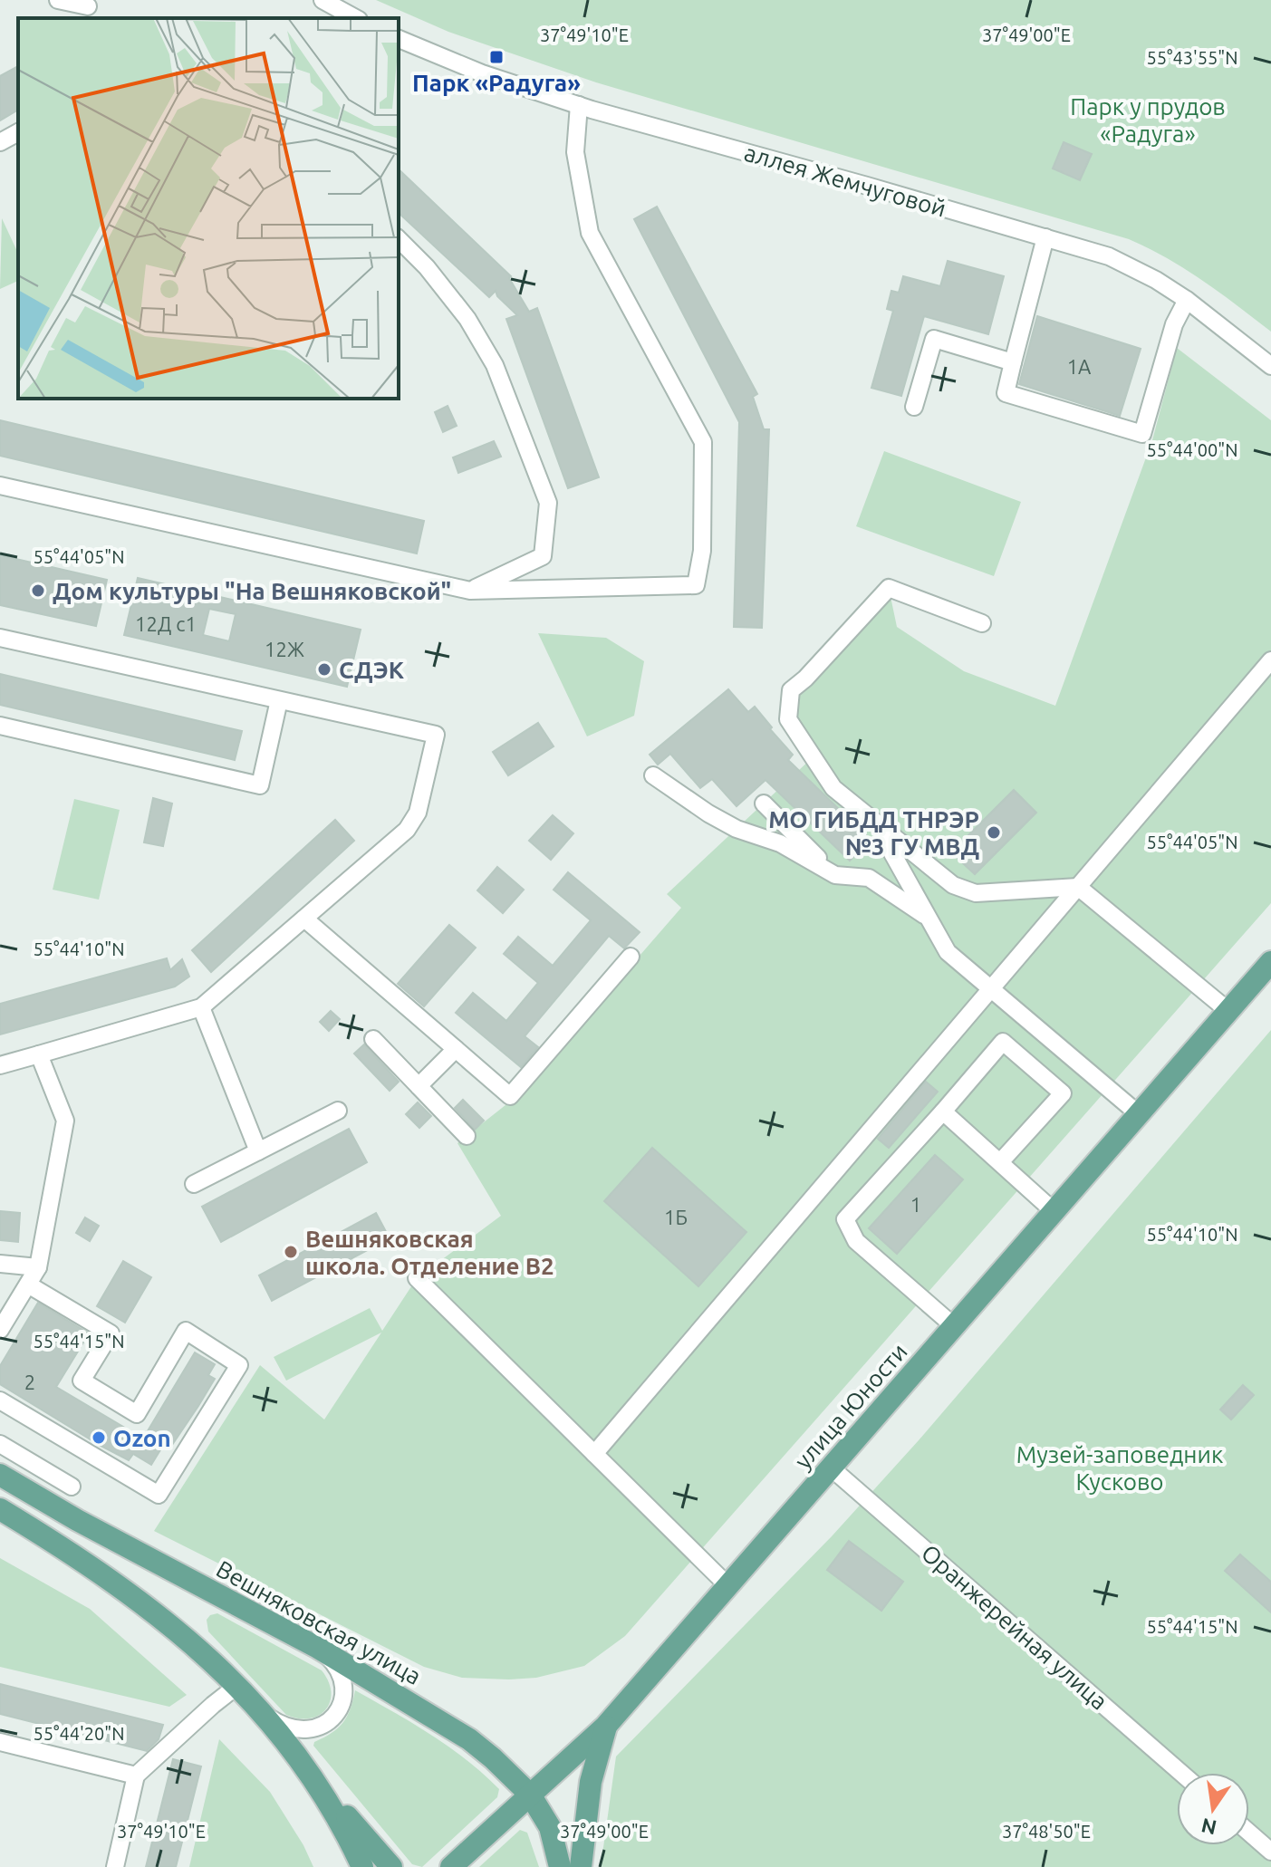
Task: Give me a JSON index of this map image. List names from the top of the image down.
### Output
{
  "streets": {
    "main road": ["улица Юности", "Вешняковская улица"],
    "street": ["аллея Жемчуговой", "Оранжерейная улица"]
  },
  "crossings": [
    ["улица Юности", "Вешняковская улица"],
    ["улица Юности", "Оранжерейная улица"]
  ],
  "parks": ["Парк у прудов «Радуга»", "Музей-заповедник Кусково"],
  "places": {
    "transit": ["Парк «Радуга»"],
    "other": [
      "Дом культуры \"На Вешняковской\"",
      "СДЭК",
      "МО ГИБДД ТНРЭР №3 ГУ МВД",
      "Вешняковская школа. Отделение В2",
      "Ozon"
    ]
  },
  "house_numbers": [
    "1А",
    "12Д с1",
    "12Ж",
    "1",
    "1Б",
    "2"
  ],
  "north": "bottom",
  "coordinates": [
    "37°49'10\"E",
    "37°49'00\"E",
    "55°43'55\"N",
    "55°44'00\"N",
    "55°44'05\"N",
    "55°44'10\"N",
    "55°44'15\"N",
    "55°44'20\"N",
    "37°48'50\"E"
  ]
}
